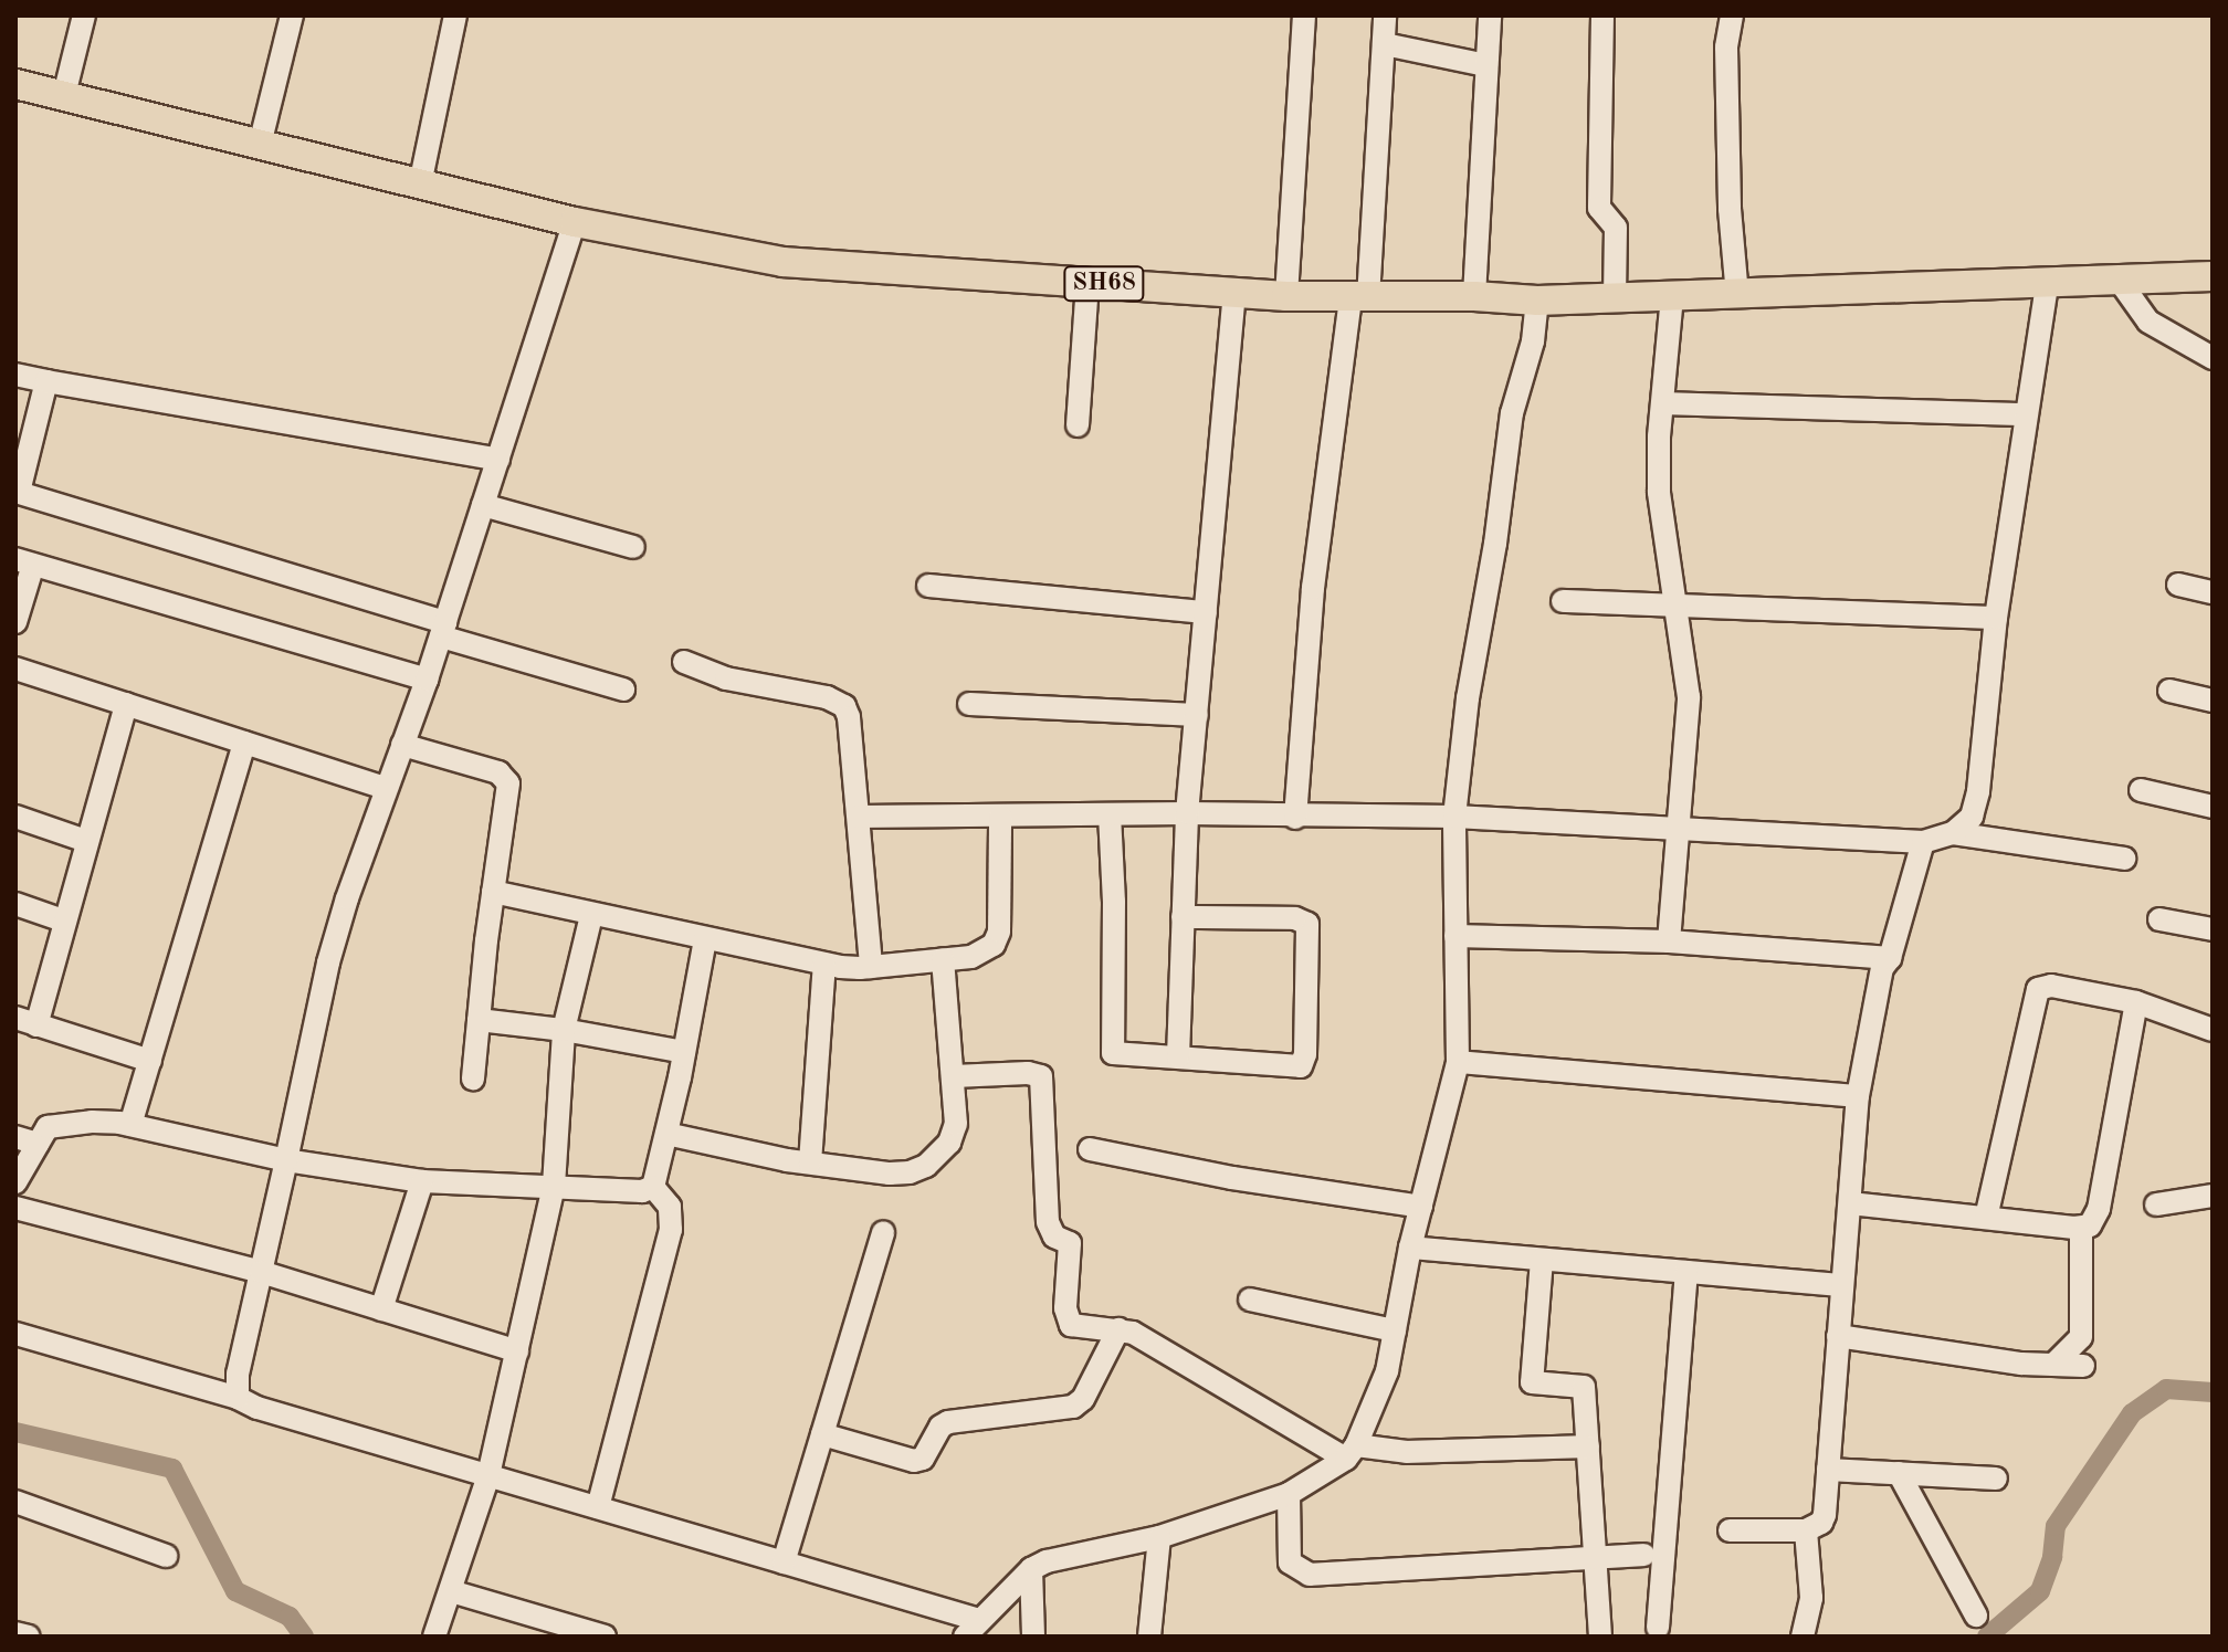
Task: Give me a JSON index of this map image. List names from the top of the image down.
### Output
{
  "streets": {
    "main road": ["SH68"]
  }
}
